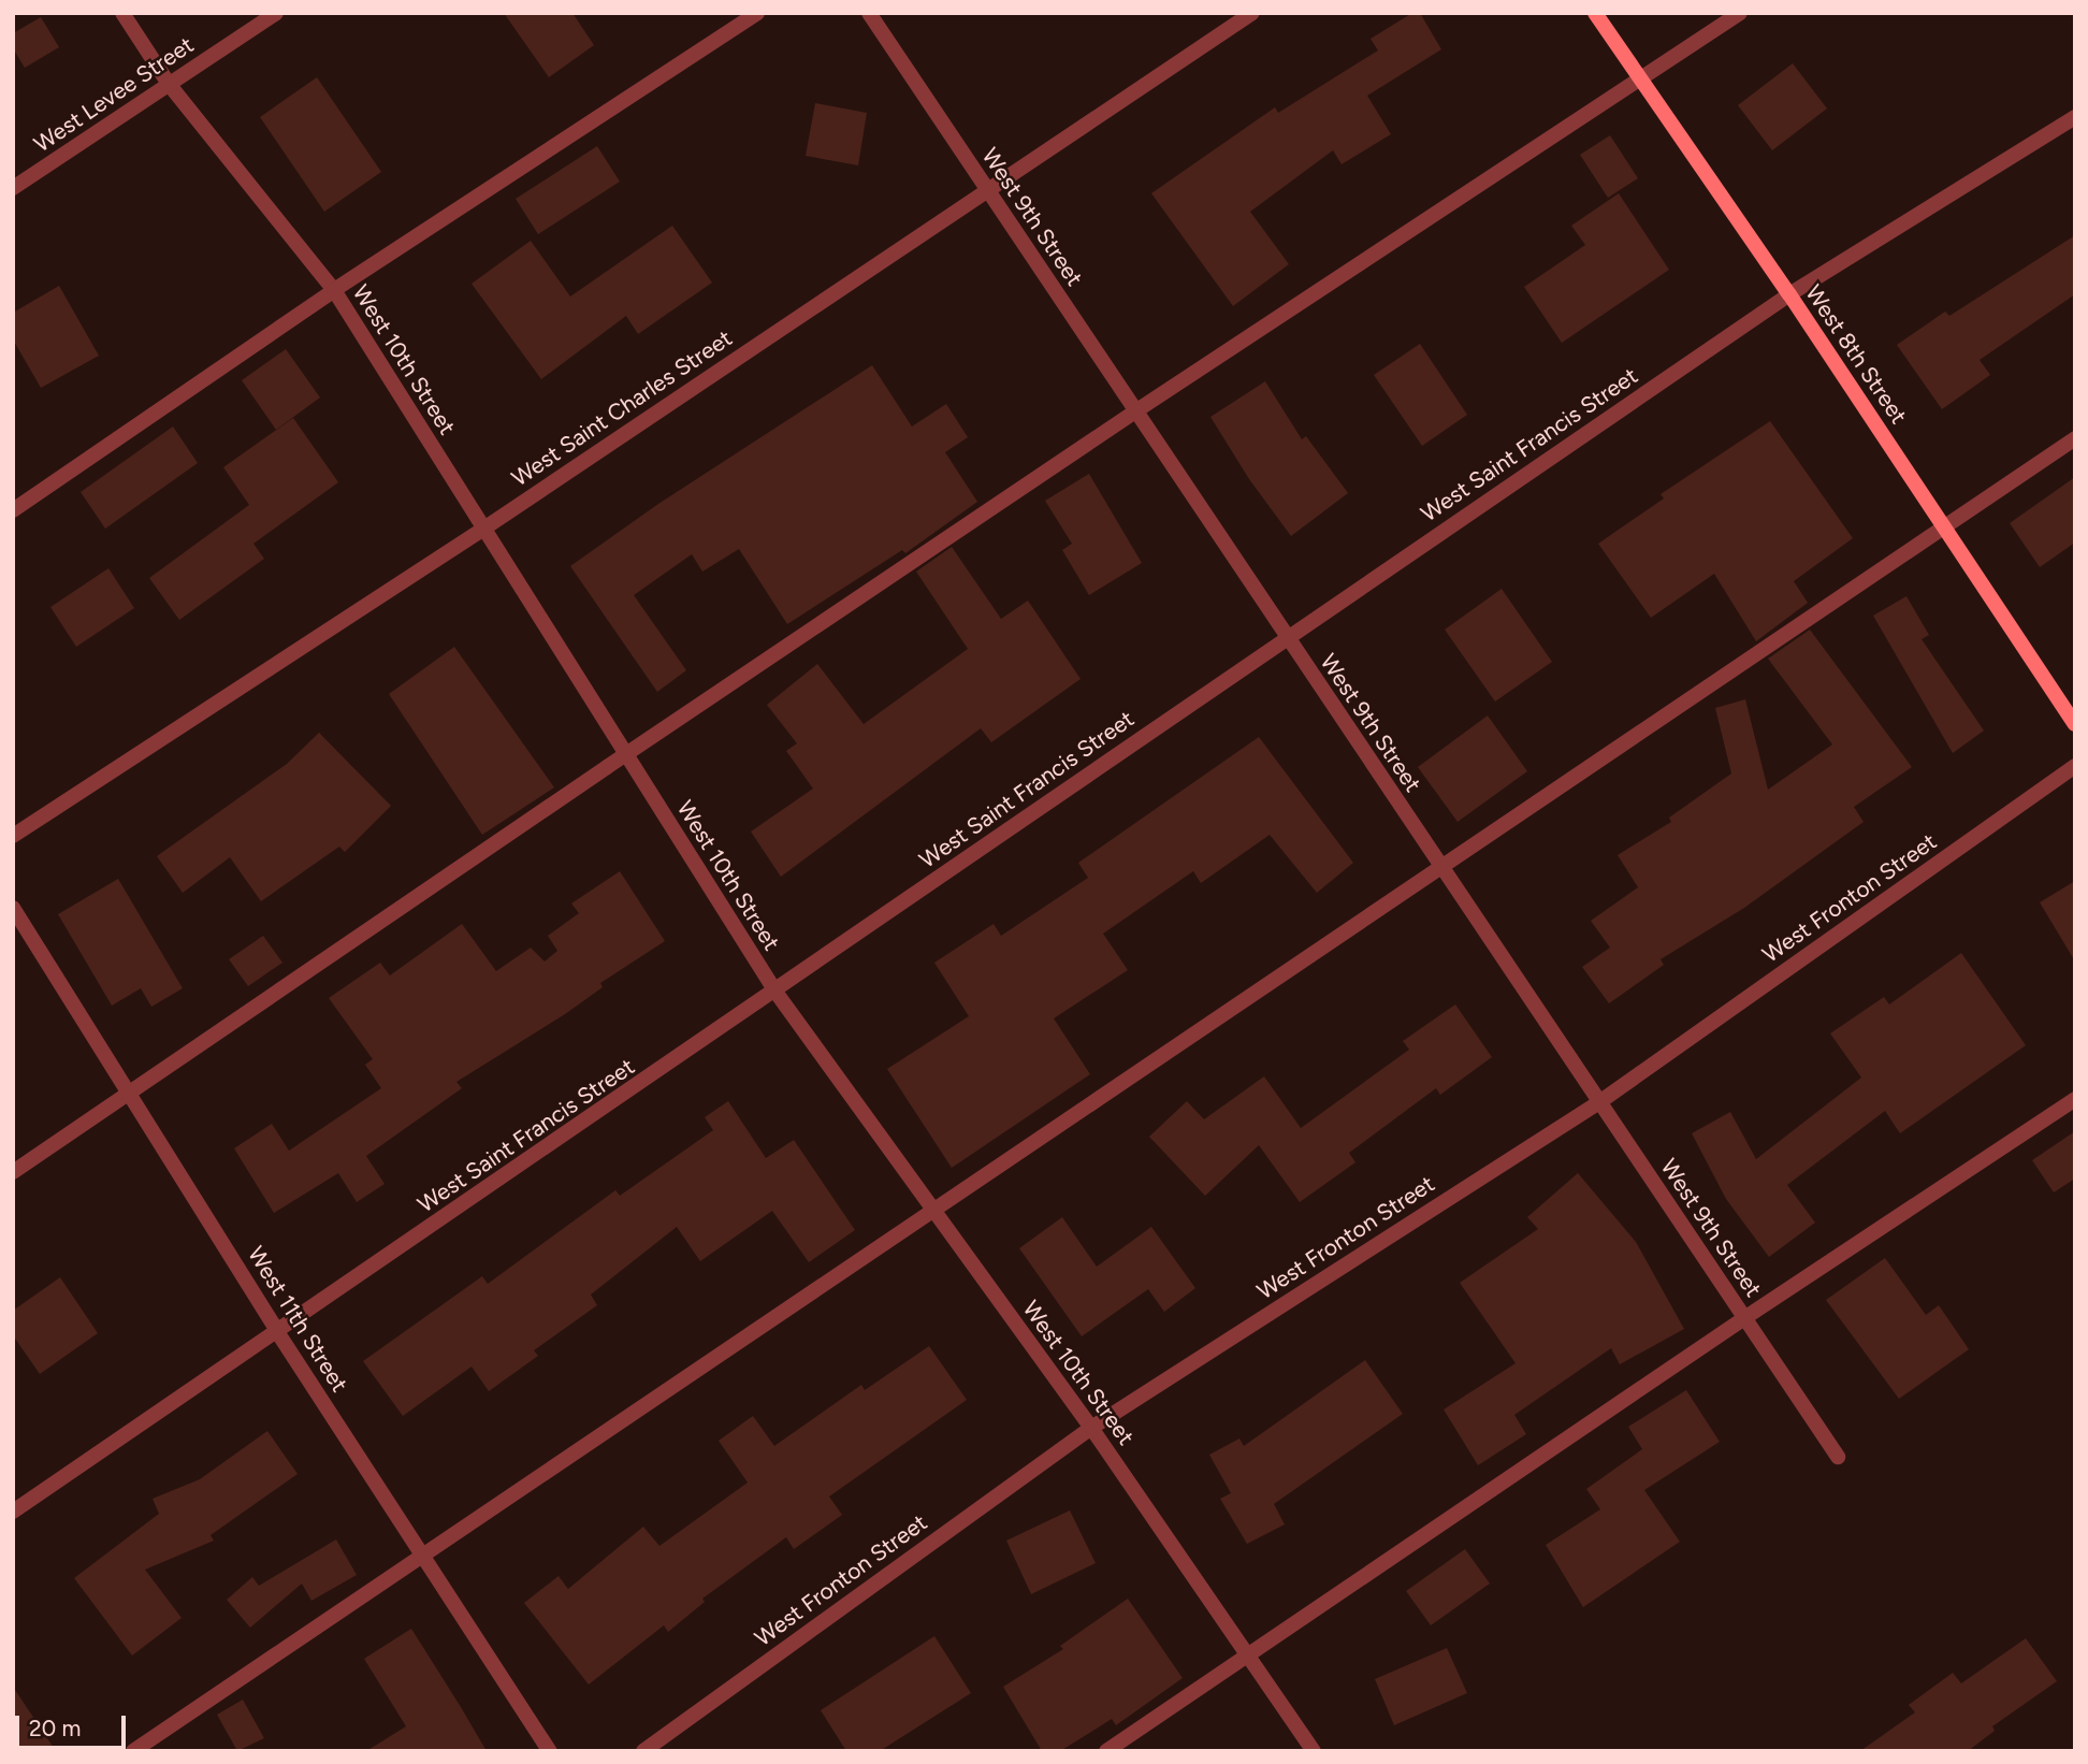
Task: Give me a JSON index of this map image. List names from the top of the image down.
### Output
{
  "streets": {
    "street": [
      "West Levee Street",
      "West 9th Street",
      "West 8th Street",
      "West 10th Street",
      "West Saint Charles Street",
      "West Saint Francis Street",
      "West Fronton Street",
      "West 11th Street"
    ]
  },
  "crossings": [
    ["West Levee Street", "West 10th Street"],
    ["West 9th Street", "West Saint Charles Street"],
    ["West 9th Street", "West Saint Francis Street"],
    ["West 9th Street", "West Fronton Street"],
    ["West 8th Street", "West Saint Francis Street"],
    ["West 10th Street", "West Saint Charles Street"],
    ["West 10th Street", "West Saint Francis Street"],
    ["West 10th Street", "West Fronton Street"],
    ["West Saint Francis Street", "West 11th Street"]
  ],
  "scale_bar": "20 m"
}
